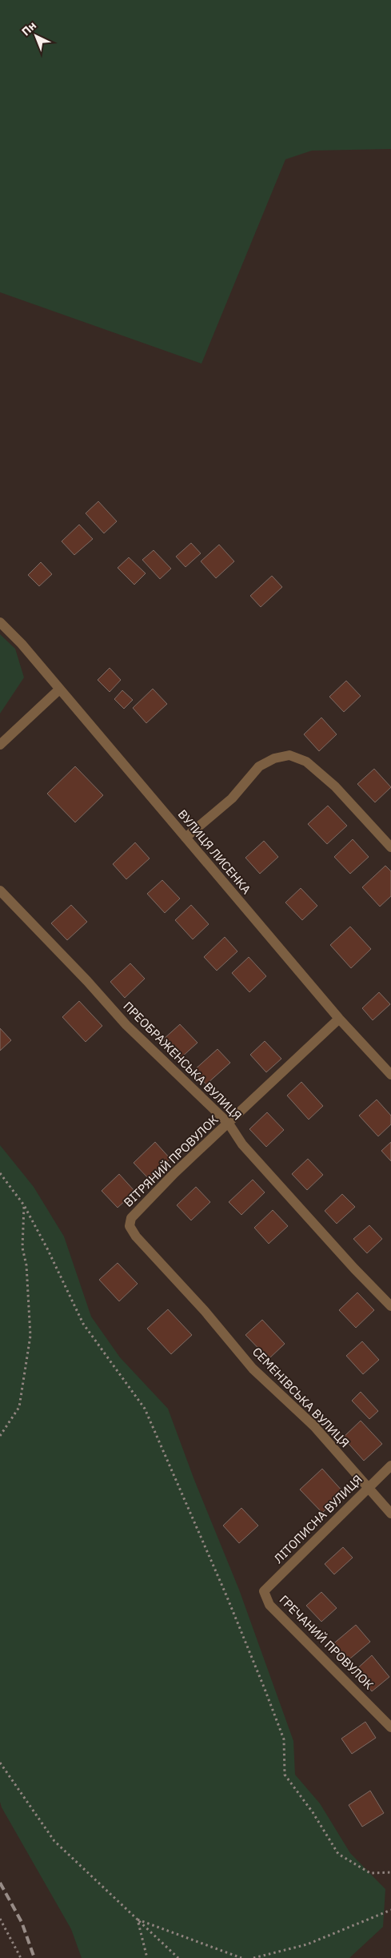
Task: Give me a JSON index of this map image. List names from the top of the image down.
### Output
{
  "streets": {
    "street": [
      "ВУЛИЦЯ ЛИСЕНКА",
      "ПРЕОБРАЖЕНСЬКА ВУЛИЦЯ",
      "ВІТРЯНИЙ ПРОВУЛОК",
      "СЕМЕНІВСЬКА ВУЛИЦЯ",
      "ЛІТОПИСНА ВУЛИЦЯ",
      "ГРЕЧАНИЙ ПРОВУЛОК"
    ]
  },
  "crossings": [
    ["ВУЛИЦЯ ЛИСЕНКА", "ВІТРЯНИЙ ПРОВУЛОК"],
    ["ПРЕОБРАЖЕНСЬКА ВУЛИЦЯ", "ВІТРЯНИЙ ПРОВУЛОК"],
    ["ВІТРЯНИЙ ПРОВУЛОК", "СЕМЕНІВСЬКА ВУЛИЦЯ"],
    ["СЕМЕНІВСЬКА ВУЛИЦЯ", "ЛІТОПИСНА ВУЛИЦЯ"],
    ["ЛІТОПИСНА ВУЛИЦЯ", "ГРЕЧАНИЙ ПРОВУЛОК"]
  ],
  "north": "top left"
}
